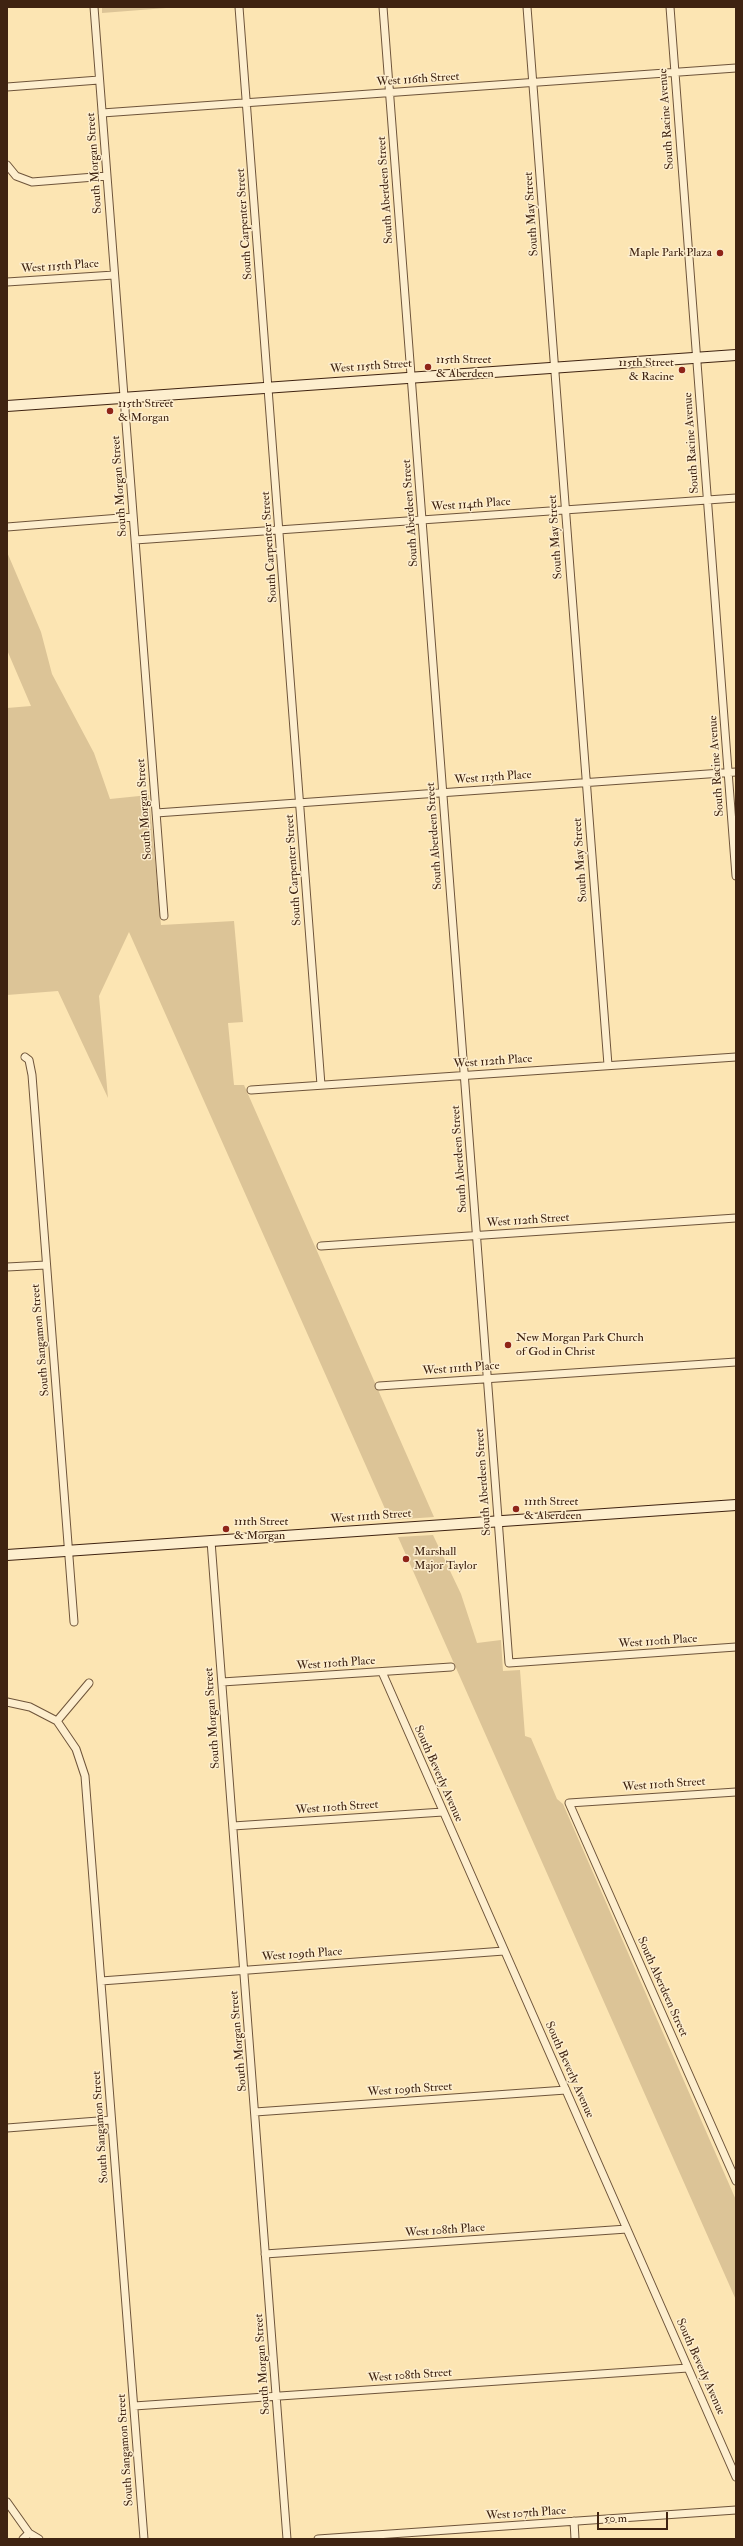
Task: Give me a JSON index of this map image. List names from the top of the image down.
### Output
{
  "streets": {
    "street": [
      "West 116th Street",
      "South Racine Avenue",
      "South Morgan Street",
      "South Aberdeen Street",
      "South May Street",
      "South Carpenter Street",
      "West 115th Place",
      "West 115th Street",
      "West 114th Place",
      "West 113th Place",
      "West 112th Place",
      "West 112th Street",
      "South Sangamon Street",
      "West 111th Place",
      "West 111th Street",
      "West 110th Place",
      "South Beverly Avenue",
      "West 110th Street",
      "West 109th Place",
      "West 109th Street",
      "West 108th Place",
      "West 108th Street",
      "West 107th Place"
    ]
  },
  "crossings": [
    ["West 116th Street", "South Racine Avenue"],
    ["West 116th Street", "South Morgan Street"],
    ["West 116th Street", "South Aberdeen Street"],
    ["West 116th Street", "South May Street"],
    ["West 116th Street", "South Carpenter Street"],
    ["South Racine Avenue", "West 115th Street"],
    ["South Racine Avenue", "West 114th Place"],
    ["South Racine Avenue", "West 113th Place"],
    ["South Morgan Street", "West 115th Place"],
    ["South Morgan Street", "West 115th Street"],
    ["South Morgan Street", "West 114th Place"],
    ["South Morgan Street", "West 113th Place"],
    ["South Morgan Street", "West 111th Street"],
    ["South Morgan Street", "West 110th Place"],
    ["South Morgan Street", "West 110th Street"],
    ["South Morgan Street", "West 109th Place"],
    ["South Morgan Street", "West 109th Street"],
    ["South Morgan Street", "West 108th Place"],
    ["South Morgan Street", "West 108th Street"],
    ["South Aberdeen Street", "West 115th Street"],
    ["South Aberdeen Street", "West 114th Place"],
    ["South Aberdeen Street", "West 113th Place"],
    ["South Aberdeen Street", "West 112th Place"],
    ["South Aberdeen Street", "West 112th Street"],
    ["South Aberdeen Street", "West 111th Place"],
    ["South Aberdeen Street", "West 111th Street"],
    ["South Aberdeen Street", "West 110th Place"],
    ["South Aberdeen Street", "West 110th Street"],
    ["South May Street", "West 115th Street"],
    ["South May Street", "West 114th Place"],
    ["South May Street", "West 113th Place"],
    ["South May Street", "West 112th Place"],
    ["South Carpenter Street", "West 115th Street"],
    ["South Carpenter Street", "West 114th Place"],
    ["South Carpenter Street", "West 113th Place"],
    ["South Carpenter Street", "West 112th Place"],
    ["South Sangamon Street", "West 111th Street"],
    ["South Sangamon Street", "West 109th Place"],
    ["South Sangamon Street", "West 108th Street"],
    ["West 110th Place", "South Beverly Avenue"],
    ["South Beverly Avenue", "West 110th Street"],
    ["South Beverly Avenue", "West 109th Place"],
    ["South Beverly Avenue", "West 109th Street"],
    ["South Beverly Avenue", "West 108th Place"],
    ["South Beverly Avenue", "West 108th Street"]
  ],
  "places": [
    "Maple Park Plaza",
    "115th Street & Aberdeen",
    "115th Street & Racine",
    "115th Street & Morgan",
    "New Morgan Park Church of God in Christ",
    "111th Street & Aberdeen",
    "111th Street & Morgan",
    "Marshall Major Taylor"
  ],
  "scale_bar": "50 m"
}
